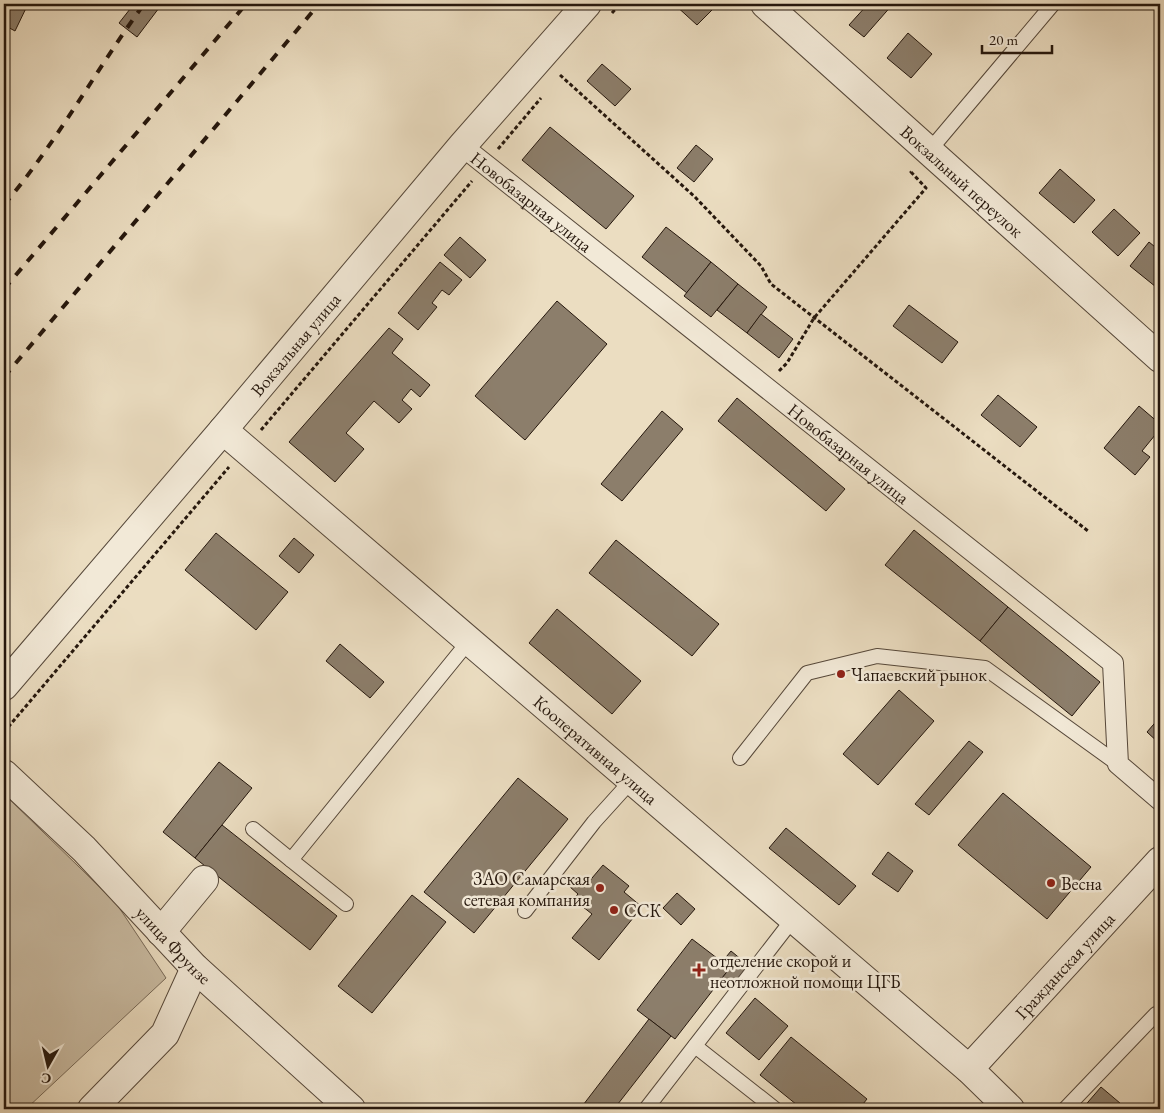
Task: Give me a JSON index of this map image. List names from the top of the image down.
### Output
{
  "streets": {
    "street": [
      "Вокзальный переулок",
      "Новобазарная улица",
      "Вокзальная улица",
      "Кооперативная улица",
      "улица Фрунзе",
      "Гражданская улица"
    ]
  },
  "crossings": [
    ["Новобазарная улица", "Вокзальная улица"],
    ["Вокзальная улица", "Кооперативная улица"],
    ["Кооперативная улица", "Гражданская улица"]
  ],
  "places": {
    "other": [
      "Чапаевский рынок",
      "Весна",
      "ЗАО Самарская сетевая компания",
      "ССК"
    ],
    "health": ["отделение скорой и неотложной помощи ЦГБ"]
  },
  "scale_bar": "20 m",
  "north": "bottom"
}
